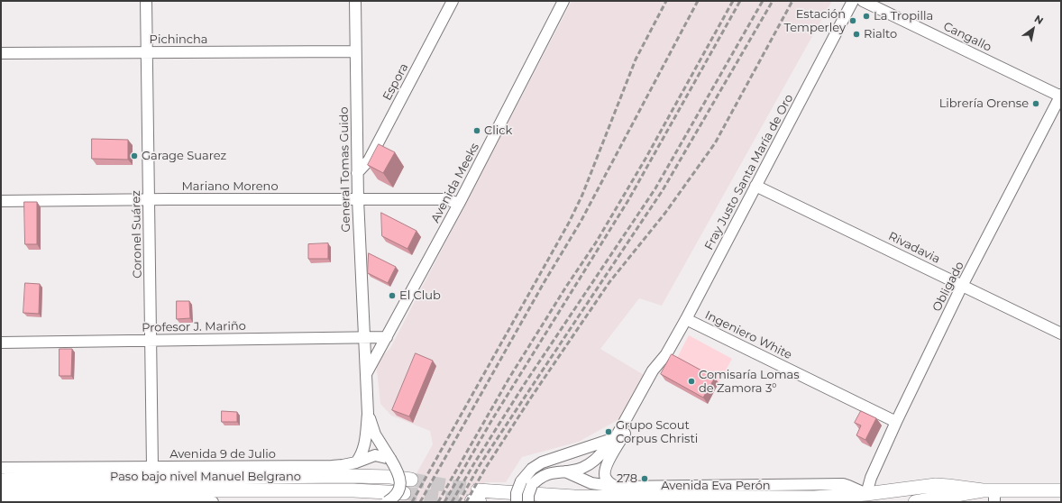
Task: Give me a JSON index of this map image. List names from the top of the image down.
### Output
{
  "streets": {
    "main road": ["Paso bajo nivel Manuel Belgrano"],
    "street": [
      "Cangallo",
      "Pichincha",
      "Espora",
      "General Tomas Guido",
      "Fray Justo Santa María de Oro",
      "Avenida Meeks",
      "Mariano Moreno",
      "Coronel Suárez",
      "Rivadavia",
      "Obligado",
      "Profesor J. Mariño",
      "Ingeniero White",
      "Avenida 9 de Julio",
      "Avenida Eva Perón"
    ]
  },
  "crossings": [
    ["Cangallo", "Obligado"],
    ["Pichincha", "General Tomas Guido"],
    ["Pichincha", "Coronel Suárez"],
    ["Espora", "General Tomas Guido"],
    ["General Tomas Guido", "Avenida Meeks"],
    ["General Tomas Guido", "Mariano Moreno"],
    ["General Tomas Guido", "Profesor J. Mariño"],
    ["Fray Justo Santa María de Oro", "Rivadavia"],
    ["Fray Justo Santa María de Oro", "Ingeniero White"],
    ["Fray Justo Santa María de Oro", "Avenida Eva Perón"],
    ["Avenida Meeks", "Mariano Moreno"],
    ["Avenida Meeks", "Profesor J. Mariño"],
    ["Mariano Moreno", "Coronel Suárez"],
    ["Coronel Suárez", "Profesor J. Mariño"],
    ["Coronel Suárez", "Avenida 9 de Julio"],
    ["Rivadavia", "Obligado"],
    ["Obligado", "Ingeniero White"],
    ["Obligado", "Avenida Eva Perón"]
  ],
  "places": [
    "La Tropilla",
    "Estación Temperley",
    "Rialto",
    "Librería Orense",
    "Click",
    "Garage Suarez",
    "El Club",
    "Comisaría Lomas de Zamora 3°",
    "Grupo Scout Corpus Christi",
    "278"
  ],
  "north": "top right"
}
